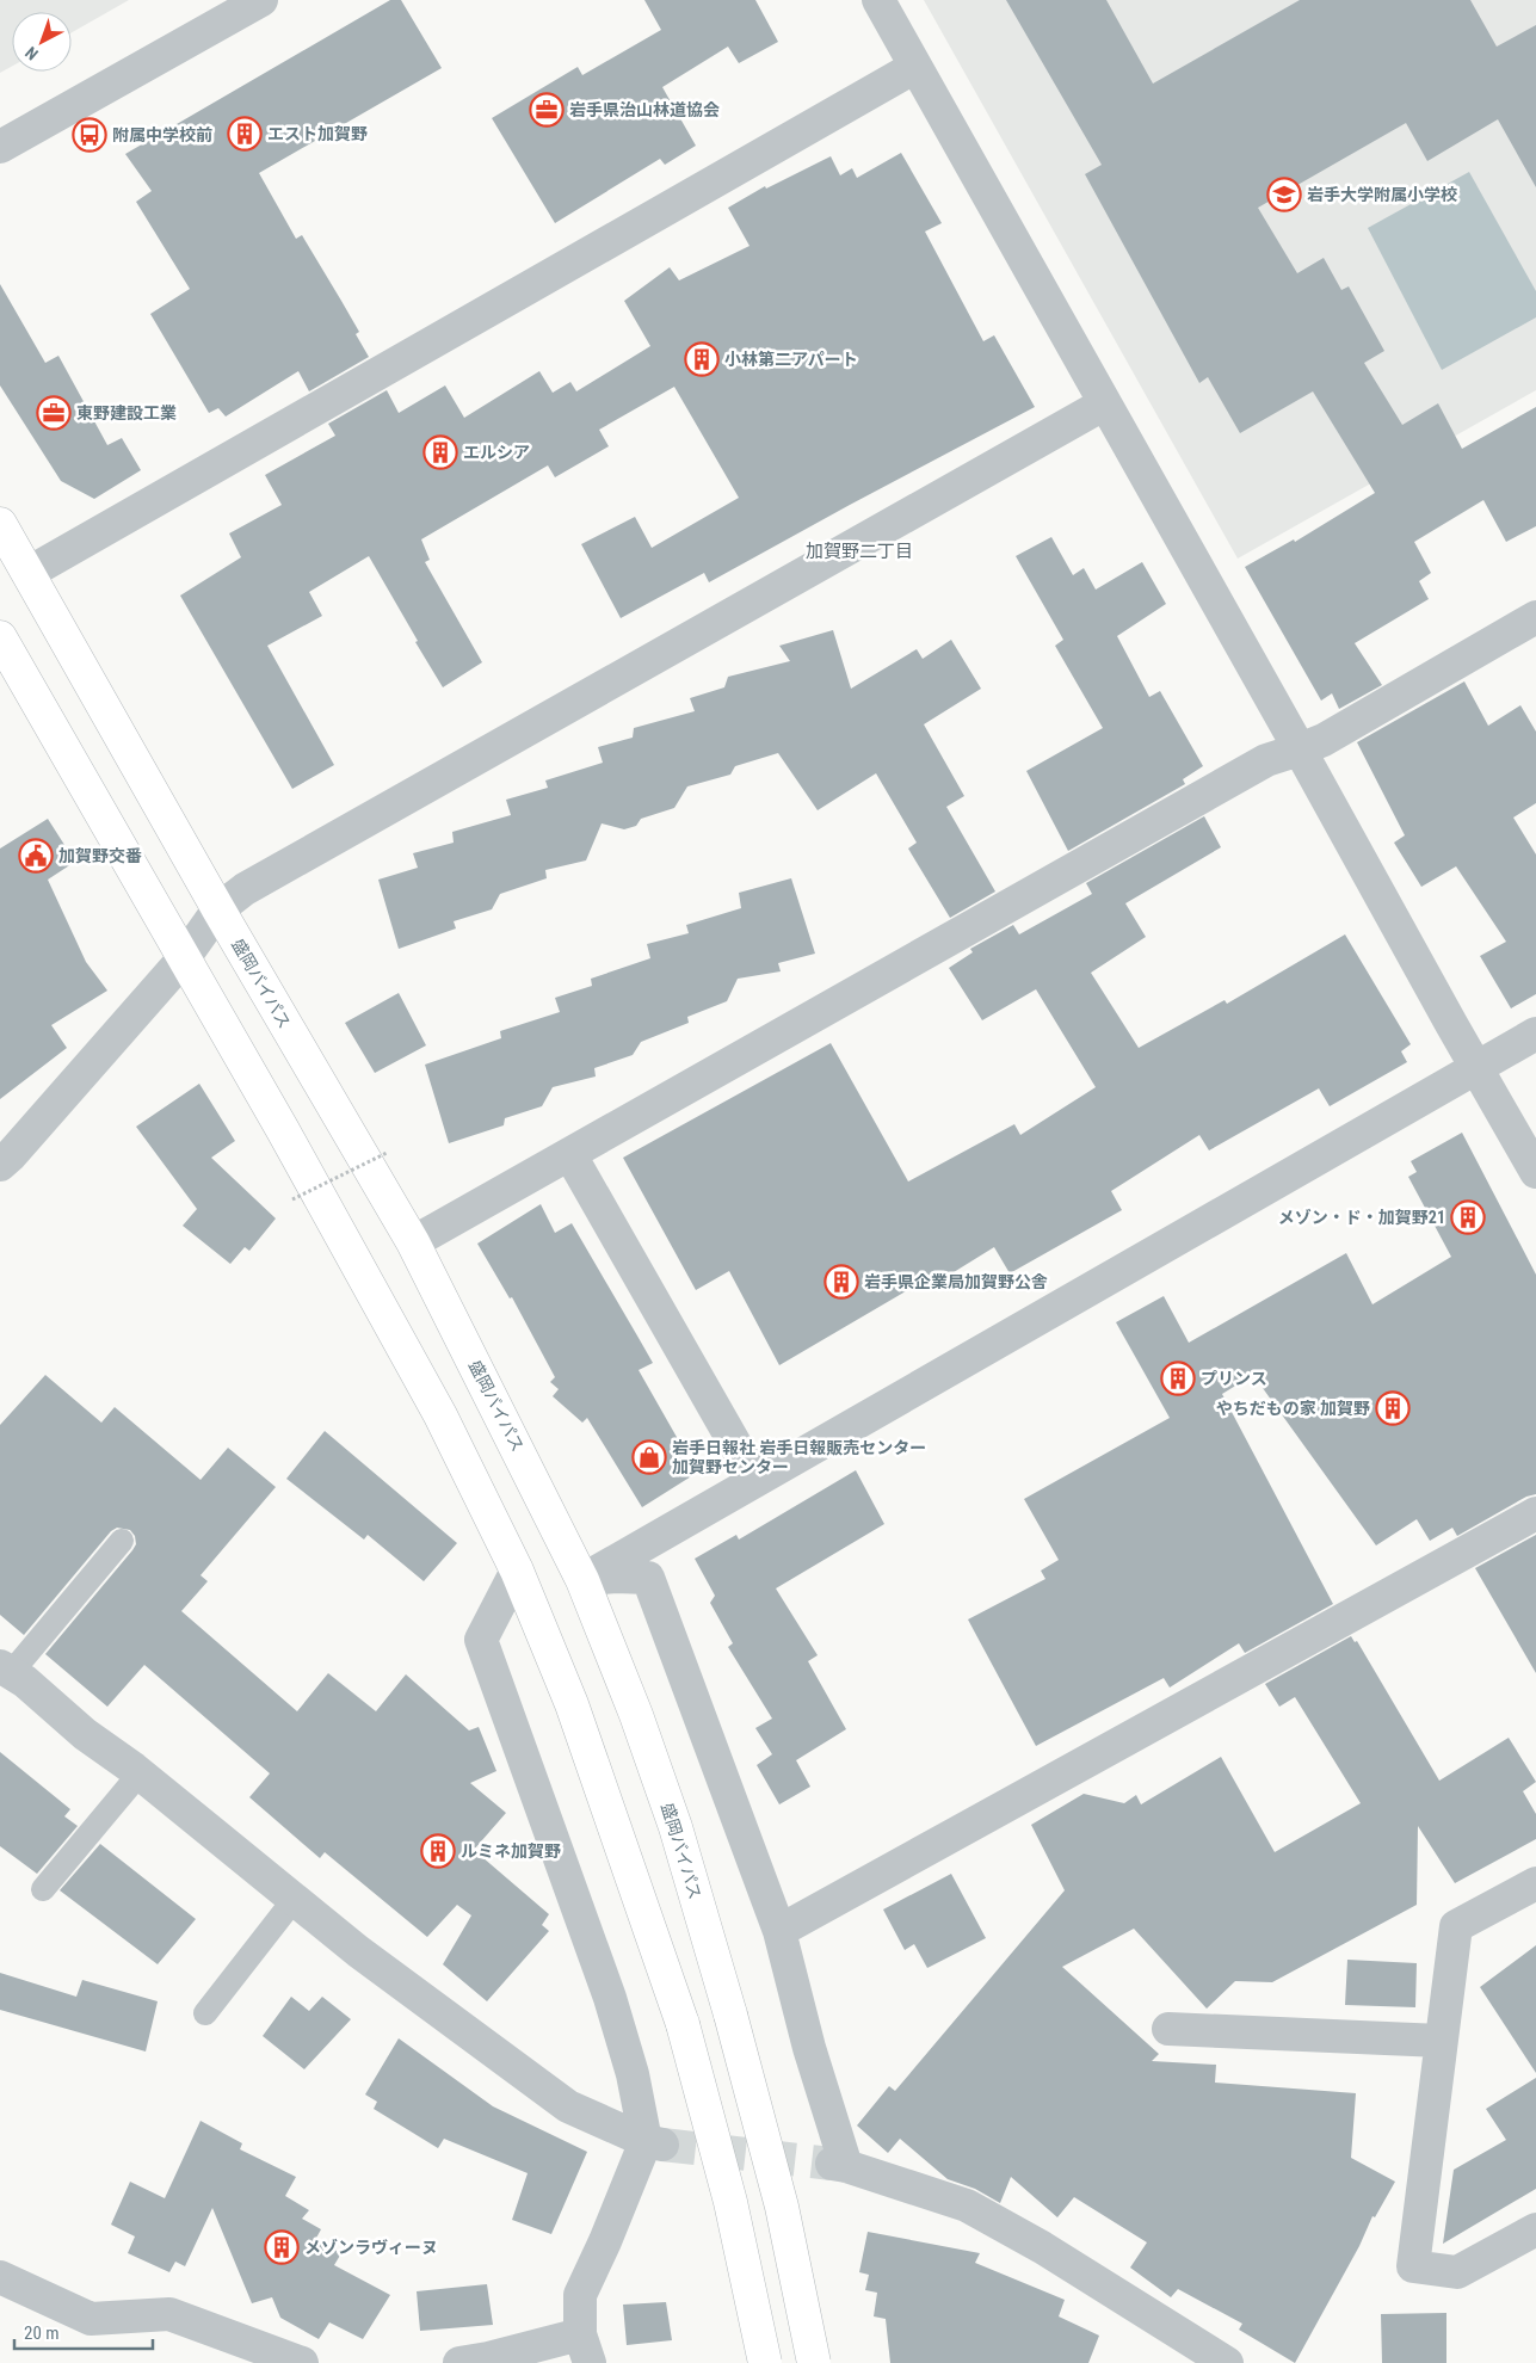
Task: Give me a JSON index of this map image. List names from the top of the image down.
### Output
{
  "streets": {
    "highway": ["盛岡バイパス"]
  },
  "districts": ["加賀野二丁目"],
  "places": {
    "office": ["岩手県治山林道協会", "東野建設工業"],
    "building": [
      "エスト加賀野",
      "小林第二アパート",
      "エルシア",
      "メゾン・ド・加賀野21",
      "岩手県企業局加賀野公舎",
      "プリンス",
      "やちだもの家 加賀野",
      "ルミネ加賀野",
      "メゾンラヴィーヌ"
    ],
    "bus stop": ["附属中学校前"],
    "school or university": ["岩手大学附属小学校"],
    "public building": ["加賀野交番"],
    "shop": ["岩手日報社 岩手日報販売センター 加賀野センター"]
  },
  "scale_bar": "20 m",
  "north": "bottom left"
}
